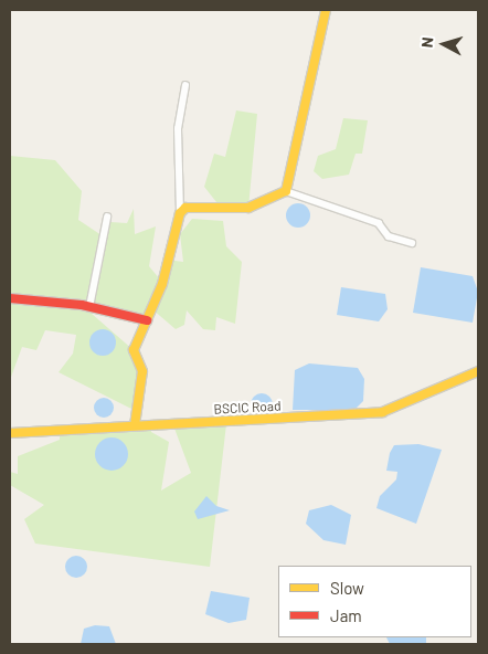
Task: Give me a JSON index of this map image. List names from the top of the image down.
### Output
{
  "streets": {
    "street": ["BSCIC Road"]
  },
  "legend": ["Slow", "Jam"],
  "north": "left"
}
